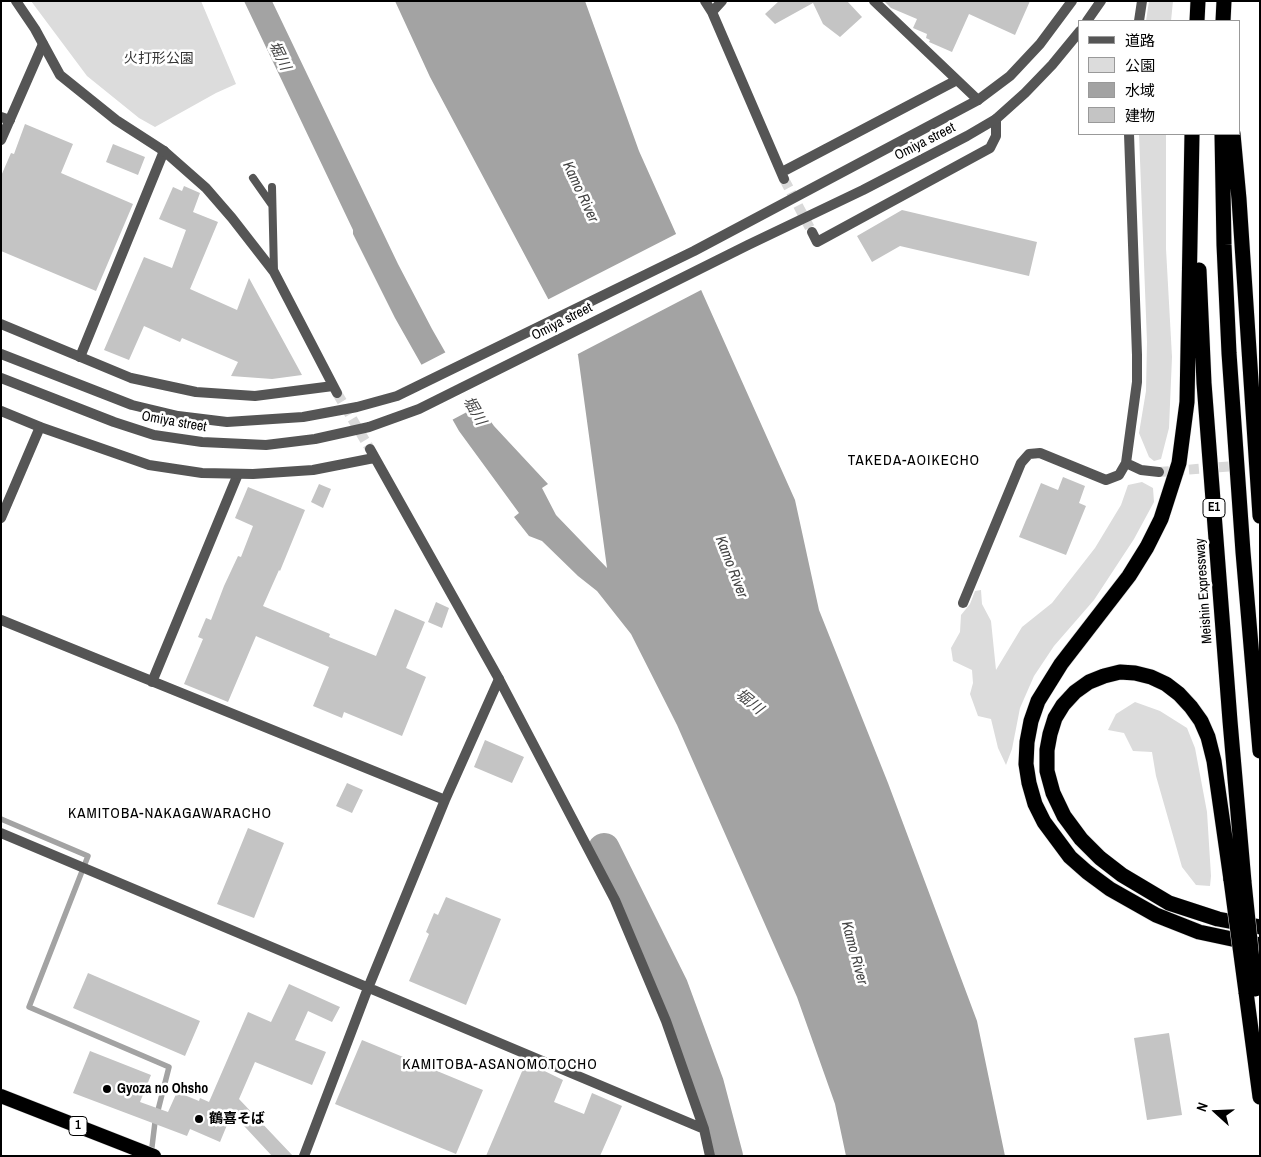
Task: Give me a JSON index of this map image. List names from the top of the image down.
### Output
{
  "streets": {
    "highway": ["E1", "Meishin Expressway", "1"],
    "street": ["Omiya street"]
  },
  "districts": ["TAKEDA-AOIKECHO", "KAMITOBA-NAKAGAWARACHO", "KAMITOBA-ASANOMOTOCHO"],
  "water": ["堀川", "Kamo River"],
  "parks": ["火打形公園"],
  "places": ["Gyoza no Ohsho", "鶴喜そば"],
  "legend": [
    "道路",
    "公園",
    "水域",
    "建物"
  ],
  "north": "left"
}
